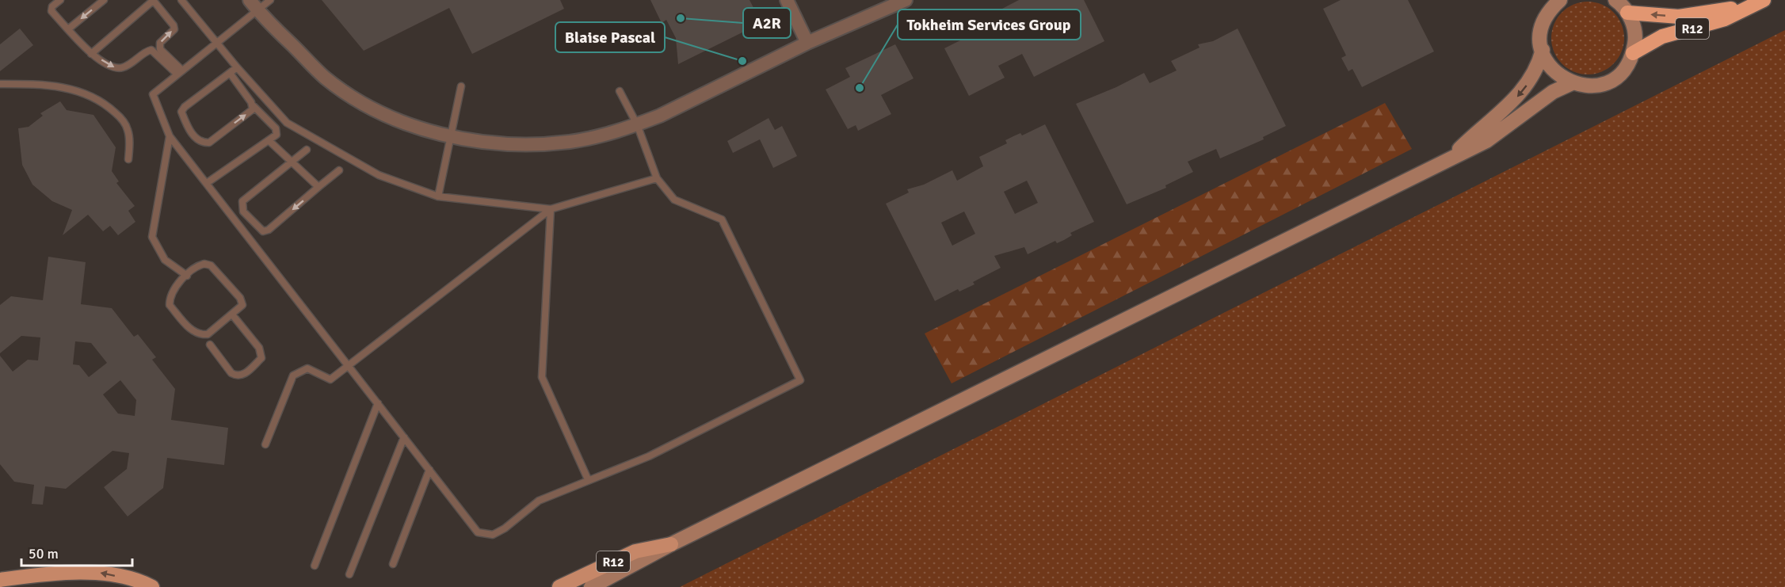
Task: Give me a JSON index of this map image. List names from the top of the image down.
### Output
{
  "streets": {
    "highway": ["R12"]
  },
  "places": ["A2R", "Blaise Pascal", "Tokheim Services Group"],
  "scale_bar": "50 m"
}
